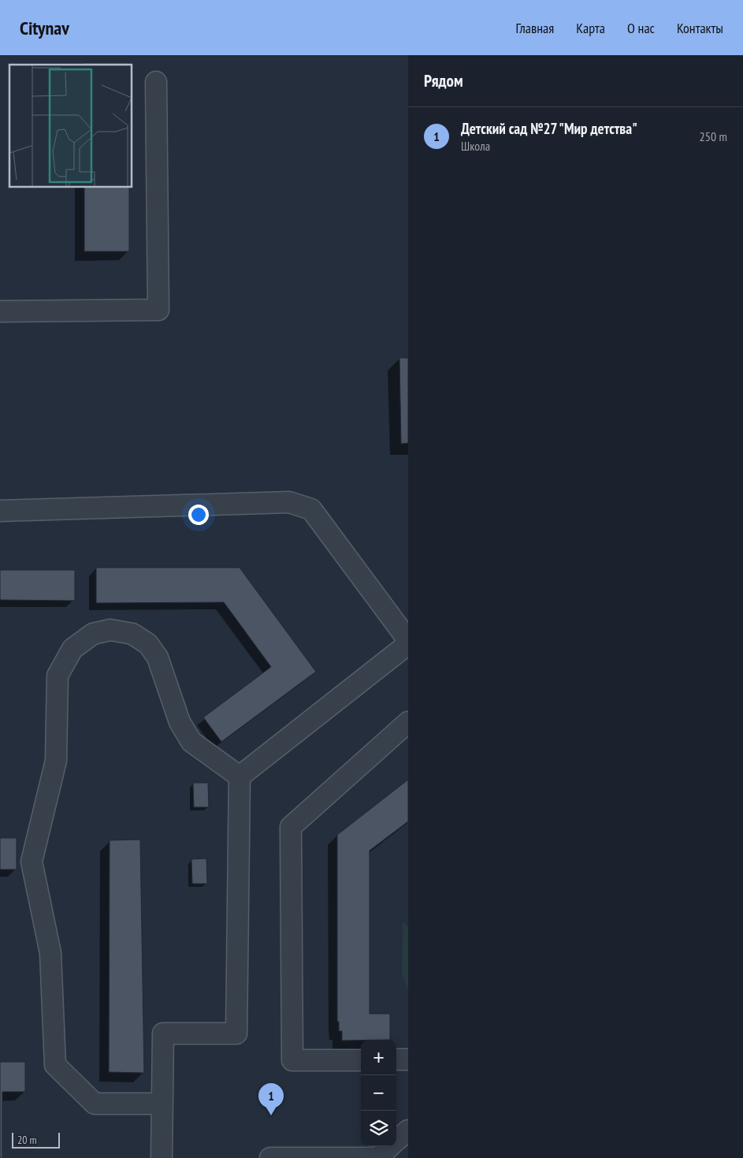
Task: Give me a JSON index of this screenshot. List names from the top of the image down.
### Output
{
  "scale_bar": "20 m",
  "page": {
    "header": "Citynav",
    "nav": [
      "Главная",
      "Карта",
      "О нас",
      "Контакты"
    ],
    "heading": "Рядом",
    "list": [
      {
        "mark": "1",
        "name": "Детский сад №27 \"Мир детства\"",
        "note": "Школа",
        "value": "250 m"
      }
    ],
    "map_buttons": ["+", "−"],
    "pins": "1",
    "scale": "20 m"
  }
}
